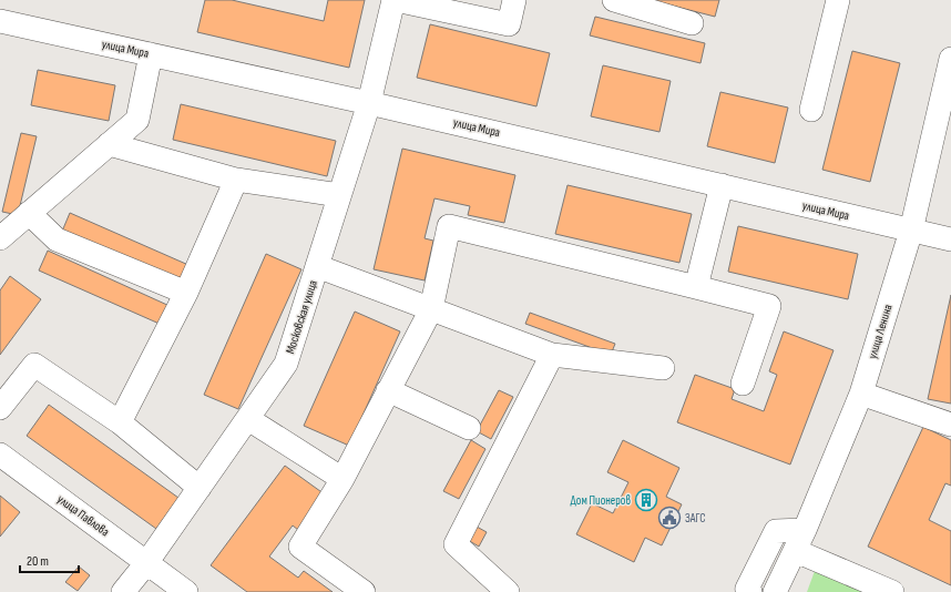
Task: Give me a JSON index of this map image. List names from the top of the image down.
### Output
{
  "streets": {
    "street": [
      "улица Мира",
      "Московская улица",
      "улица Ленина",
      "улица Павлова"
    ]
  },
  "crossings": [
    ["улица Мира", "Московская улица"],
    ["улица Мира", "улица Ленина"],
    ["Московская улица", "улица Павлова"]
  ],
  "places": {
    "building": ["Дом Пионеров"],
    "public building": ["ЗАГС"]
  },
  "scale_bar": "20 m"
}
